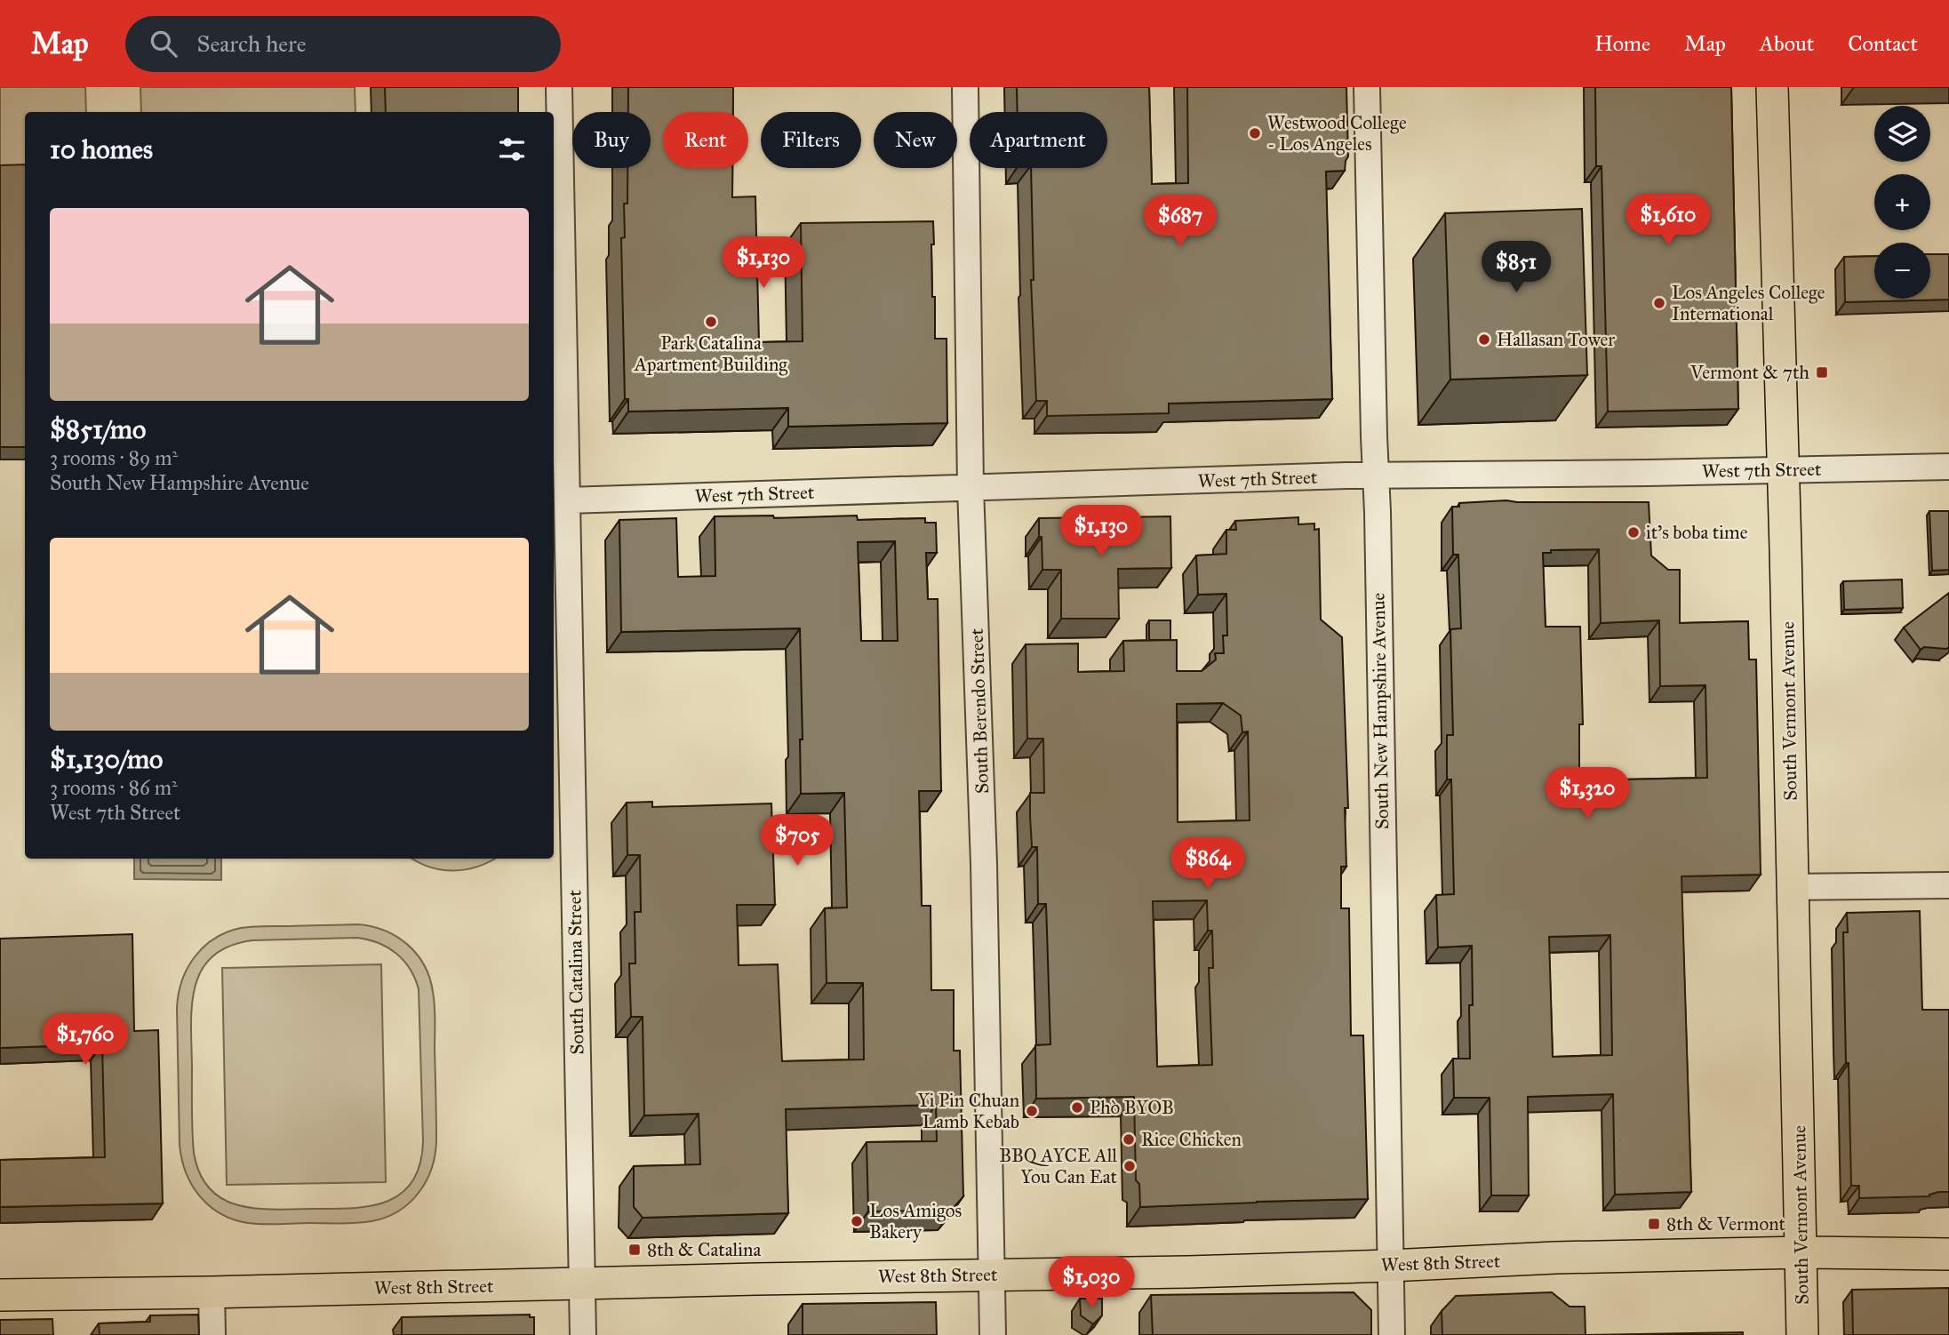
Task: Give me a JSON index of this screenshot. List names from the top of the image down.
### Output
{
  "streets": {
    "main road": ["South Vermont Avenue", "West 8th Street"],
    "street": [
      "West 7th Street",
      "South Berendo Street",
      "South New Hampshire Avenue",
      "South Catalina Street"
    ]
  },
  "crossings": [
    ["West 7th Street", "South Berendo Street"],
    ["West 7th Street", "South New Hampshire Avenue"],
    ["West 7th Street", "South Vermont Avenue"],
    ["West 7th Street", "South Catalina Street"],
    ["South Berendo Street", "West 8th Street"],
    ["South New Hampshire Avenue", "West 8th Street"],
    ["South Vermont Avenue", "West 8th Street"],
    ["South Catalina Street", "West 8th Street"]
  ],
  "places": {
    "other": [
      "Westwood College - Los Angeles",
      "Los Angeles College International",
      "Park Catalina Apartment Building",
      "Hallasan Tower",
      "it's boba time",
      "Phò BYOB",
      "Yi Pin Chuan Lamb Kebab",
      "Rice Chicken",
      "BBQ AYCE All You Can Eat",
      "Los Amigos Bakery"
    ],
    "transit": ["Vermont & 7th", "8th & Vermont", "8th & Catalina"]
  },
  "page": {
    "header": "Map",
    "search": "Search here",
    "nav": [
      "Home",
      "Map",
      "About",
      "Contact"
    ],
    "map_buttons": ["+", "−"],
    "chip": [
      "Buy",
      "Rent",
      "Filters",
      "New",
      "Apartment"
    ],
    "heading": "10 homes",
    "list": [
      {
        "name": "$851/mo",
        "note": "3 rooms · 89 m² · South New Hampshire Avenue"
      },
      {
        "name": "$1,130/mo",
        "note": "3 rooms · 86 m² · West 7th Street"
      }
    ],
    "price": [
      "$1,610",
      "$687",
      "$1,130",
      "$851",
      "$1,130",
      "$1,320",
      "$705",
      "$864",
      "$1,760",
      "$1,030"
    ]
  }
}
